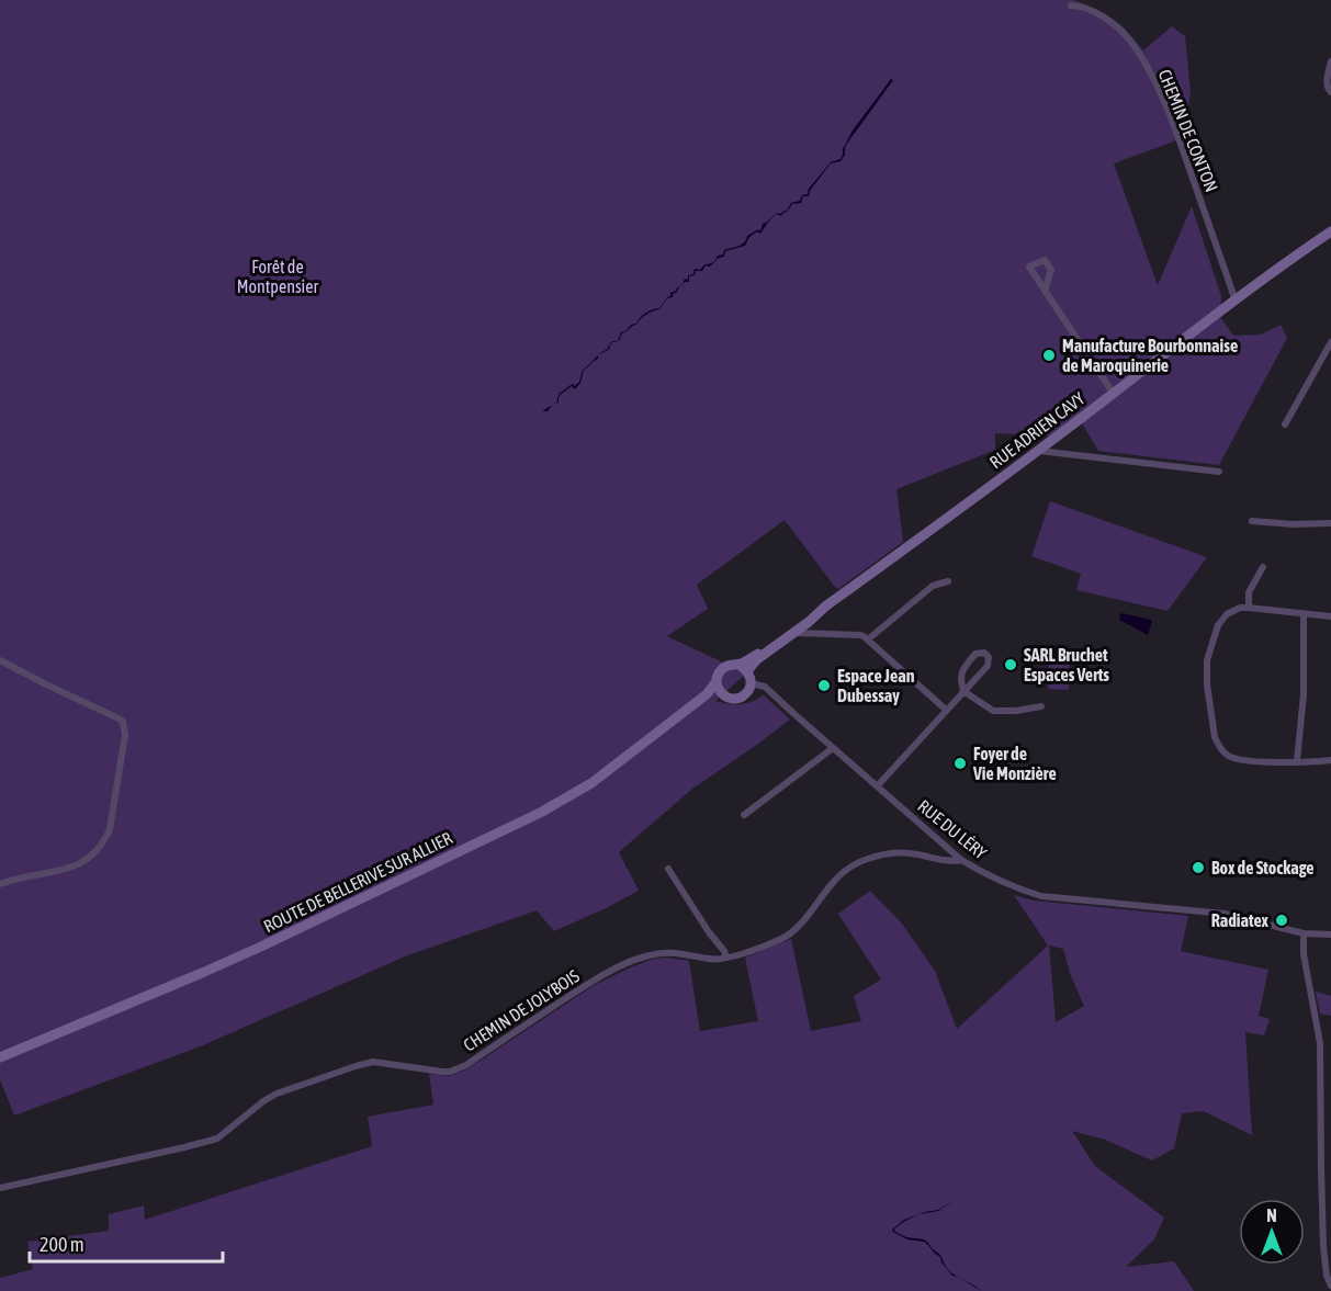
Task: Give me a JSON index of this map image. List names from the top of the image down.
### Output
{
  "streets": {
    "main road": ["RUE ADRIEN CAVY", "ROUTE DE BELLERIVE SUR ALLIER"],
    "street": ["CHEMIN DE CONTON", "RUE DU LÉRY", "CHEMIN DE JOLYBOIS"]
  },
  "crossings": [
    ["CHEMIN DE CONTON", "RUE ADRIEN CAVY"],
    ["RUE ADRIEN CAVY", "RUE DU LÉRY"],
    ["RUE ADRIEN CAVY", "ROUTE DE BELLERIVE SUR ALLIER"],
    ["RUE DU LÉRY", "ROUTE DE BELLERIVE SUR ALLIER"],
    ["RUE DU LÉRY", "CHEMIN DE JOLYBOIS"]
  ],
  "parks": ["Forêt de Montpensier"],
  "places": [
    "Manufacture Bourbonnaise de Maroquinerie",
    "SARL Bruchet Espaces Verts",
    "Espace Jean Dubessay",
    "Foyer de Vie Monzière",
    "Box de Stockage",
    "Radiatex"
  ],
  "scale_bar": "200 m",
  "north": "top"
}
